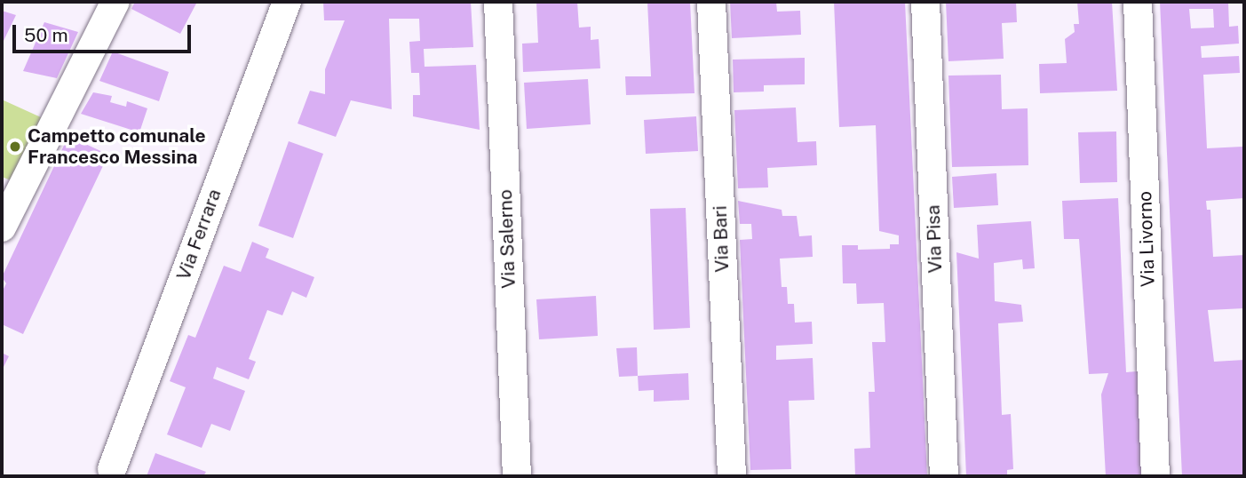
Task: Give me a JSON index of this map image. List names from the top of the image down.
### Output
{
  "streets": {
    "street": [
      "Via Ferrara",
      "Via Salerno",
      "Via Bari",
      "Via Pisa",
      "Via Livorno"
    ]
  },
  "places": ["Campetto comunale Francesco Messina"],
  "scale_bar": "50 m"
}
